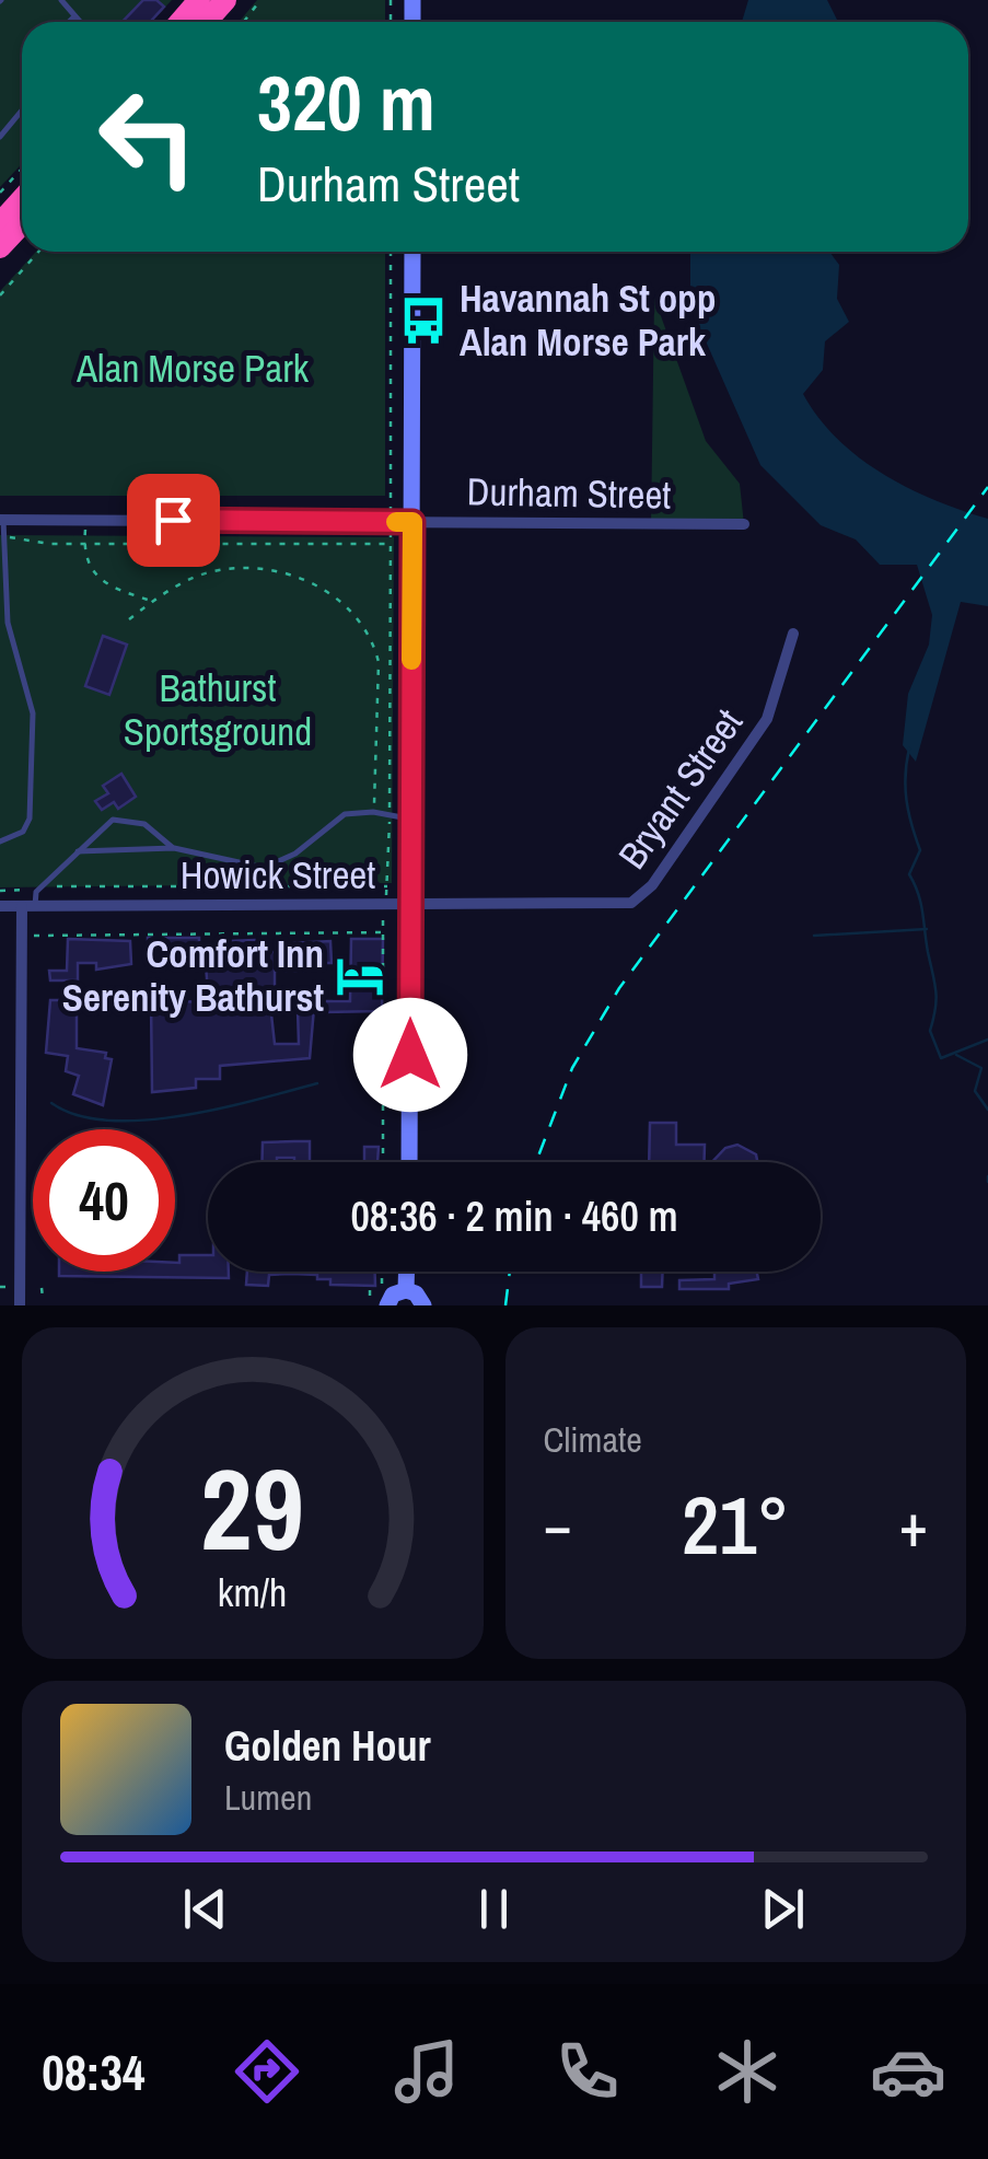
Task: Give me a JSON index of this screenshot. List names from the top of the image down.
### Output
{
  "streets": {
    "street": ["Durham Street", "Bryant Street", "Howick Street"]
  },
  "crossings": [
    ["Bryant Street", "Howick Street"]
  ],
  "parks": ["Alan Morse Park", "Bathurst Sportsground"],
  "places": {
    "bus stop": ["Havannah St opp Alan Morse Park"],
    "hotel": ["Comfort Inn Serenity Bathurst"]
  },
  "page": {
    "turn": ["320 m", "Durham Street"],
    "limit": "40",
    "trip": "08:36 · 2 min · 460 m",
    "tile": "Climate",
    "heat": ["−", "21°", "+"],
    "song": ["Golden Hour", "Lumen"],
    "tabs": "08:34",
    "gauge": ["29", "km/h"]
  }
}
